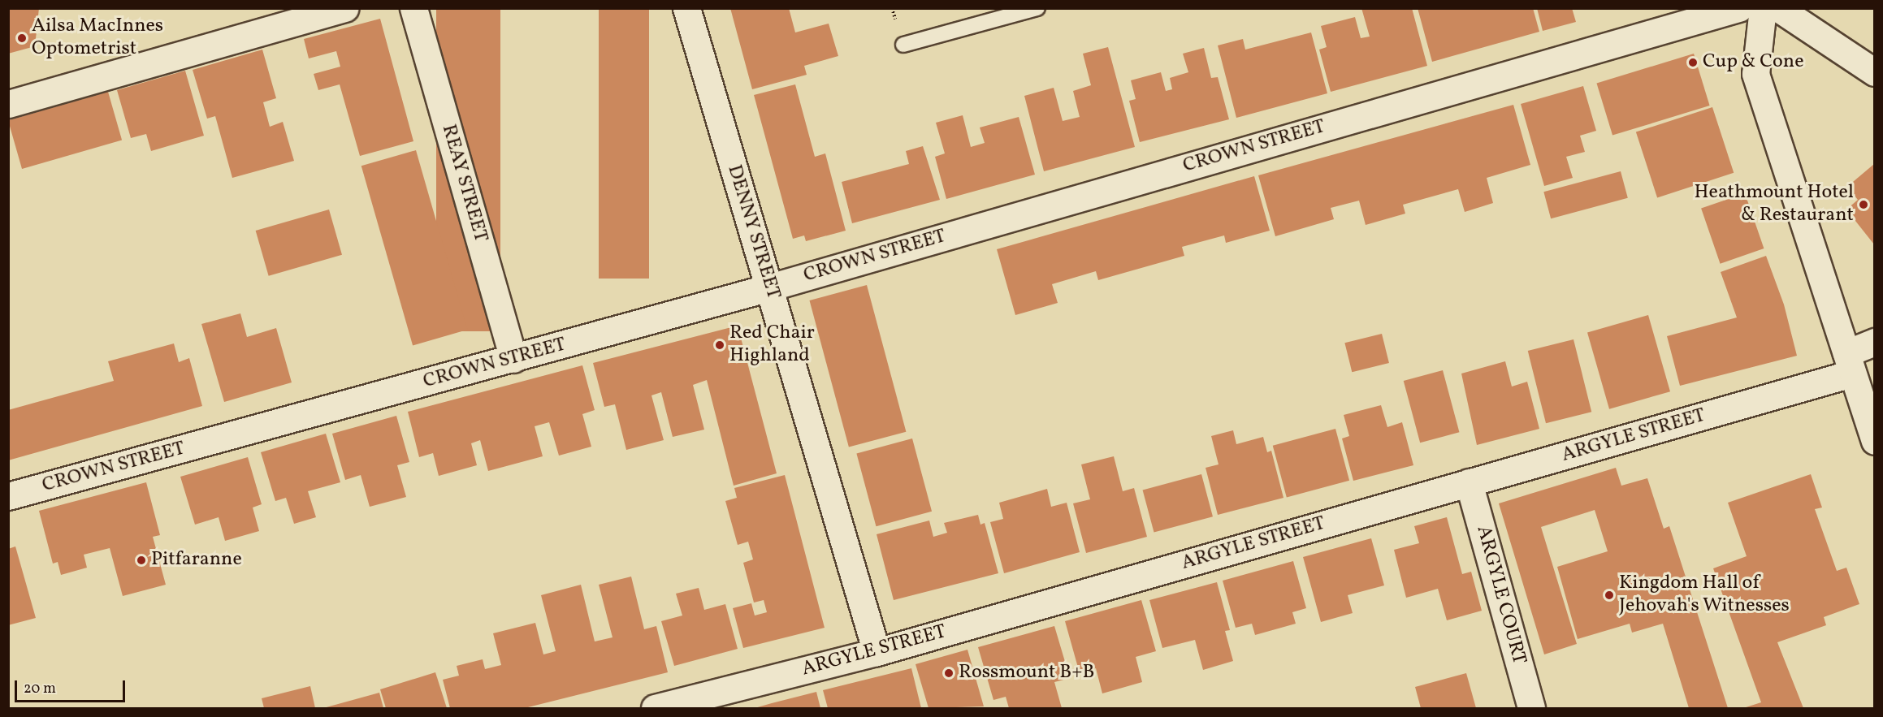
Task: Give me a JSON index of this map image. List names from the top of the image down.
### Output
{
  "streets": {
    "street": [
      "CROWN STREET",
      "REAY STREET",
      "DENNY STREET",
      "ARGYLE STREET",
      "ARGYLE COURT"
    ]
  },
  "crossings": [
    ["CROWN STREET", "REAY STREET"],
    ["CROWN STREET", "DENNY STREET"],
    ["DENNY STREET", "ARGYLE STREET"],
    ["ARGYLE STREET", "ARGYLE COURT"]
  ],
  "places": [
    "Ailsa MacInnes Optometrist",
    "Cup & Cone",
    "Heathmount Hotel & Restaurant",
    "Red Chair Highland",
    "Pitfaranne",
    "Kingdom Hall of Jehovah's Witnesses",
    "Rossmount B+B"
  ],
  "scale_bar": "20 m"
}
